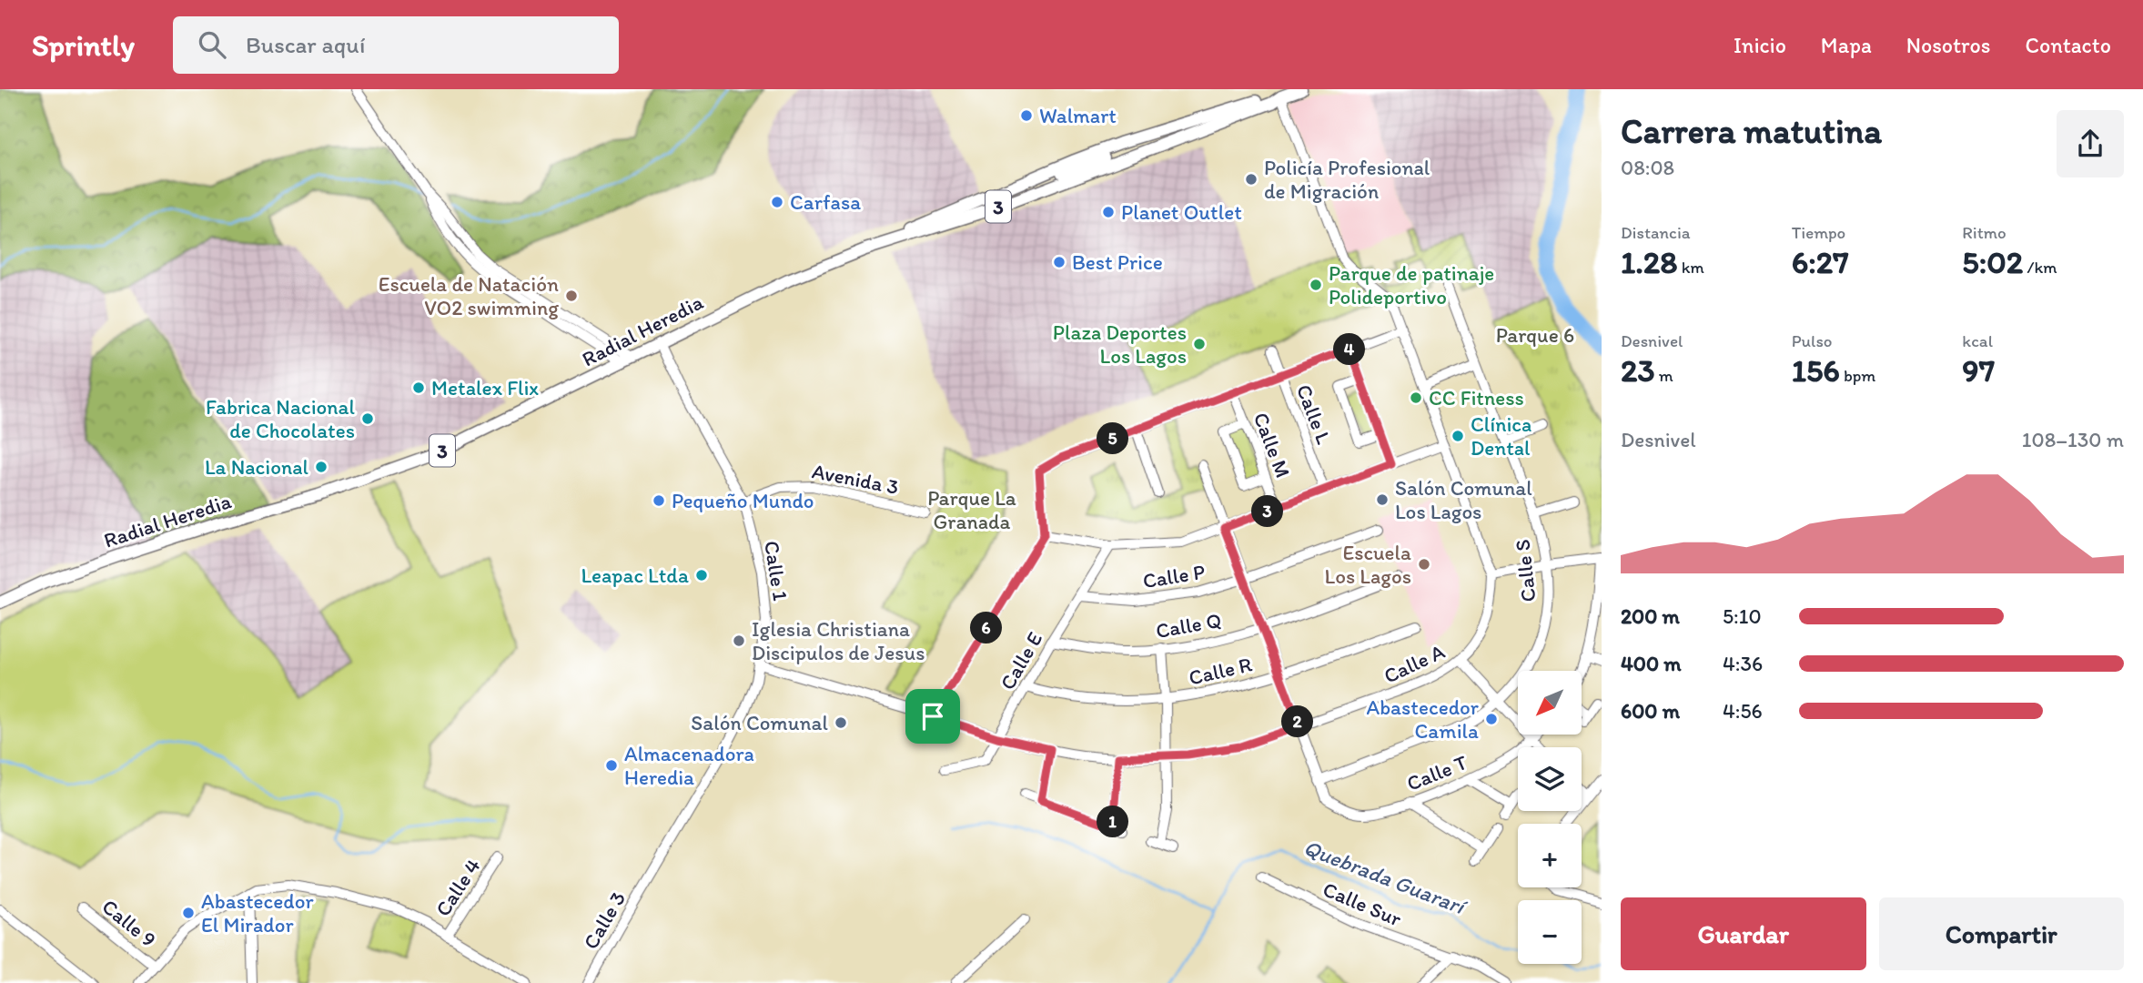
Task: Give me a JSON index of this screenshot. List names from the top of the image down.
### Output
{
  "streets": {
    "main road": ["3", "Radial Heredia"],
    "street": [
      "Calle L",
      "Calle M",
      "Avenida 3",
      "Calle 1",
      "Calle S",
      "Calle P",
      "Calle Q",
      "Calle E",
      "Calle A",
      "Calle R",
      "Calle T",
      "Calle 4",
      "Calle Sur",
      "Calle 3",
      "Calle 9"
    ]
  },
  "crossings": [
    ["Radial Heredia", "Calle 1"],
    ["Radial Heredia", "Calle A"],
    ["Avenida 3", "Calle 1"],
    ["Calle 1", "Calle A"],
    ["Calle 1", "Calle 3"],
    ["Calle S", "Calle T"],
    ["Calle P", "Calle E"],
    ["Calle Q", "Calle E"],
    ["Calle E", "Calle A"],
    ["Calle E", "Calle R"]
  ],
  "water": ["Quebrada Guararí"],
  "parks": ["Parque 6", "Parque La Granada"],
  "places": [
    "Walmart",
    "Policía Profesional de Migración",
    "Carfasa",
    "Planet Outlet",
    "Best Price",
    "Parque de patinaje Polideportivo",
    "Escuela de Natación VO2 swimming",
    "Plaza Deportes Los Lagos",
    "Metalex Flix",
    "CC Fitness",
    "Fabrica Nacional de Chocolates",
    "Clínica Dental",
    "La Nacional",
    "Salón Comunal Los Lagos",
    "Pequeño Mundo",
    "Escuela Los Lagos",
    "Leapac Ltda",
    "Iglesia Christiana Discipulos de Jesus",
    "Abastecedor Camila",
    "Salón Comunal",
    "Almacenadora Heredia",
    "Abastecedor El Mirador"
  ],
  "north": "bottom left",
  "page": {
    "header": "Sprintly",
    "search": "Buscar aquí",
    "nav": [
      "Inicio",
      "Mapa",
      "Nosotros",
      "Contacto"
    ],
    "heading": ["Carrera matutina", "08:08"],
    "stats": [
      ["Distancia", "1.28 km"],
      ["Tiempo", "6:27"],
      ["Ritmo", "5:02 /km"],
      ["Desnivel", "23 m"],
      ["Pulso", "156 bpm"],
      ["kcal", "97"]
    ],
    "pins": [
      "4",
      "5",
      "3",
      "6",
      "2",
      "1"
    ],
    "chart": ["Desnivel", "108–130 m"],
    "list": [
      {
        "name": "200 m",
        "note": "5:10"
      },
      {
        "name": "400 m",
        "note": "4:36"
      },
      {
        "name": "600 m",
        "note": "4:56"
      }
    ],
    "map_buttons": ["+", "−"],
    "buttons": ["Guardar", "Compartir"]
  }
}
